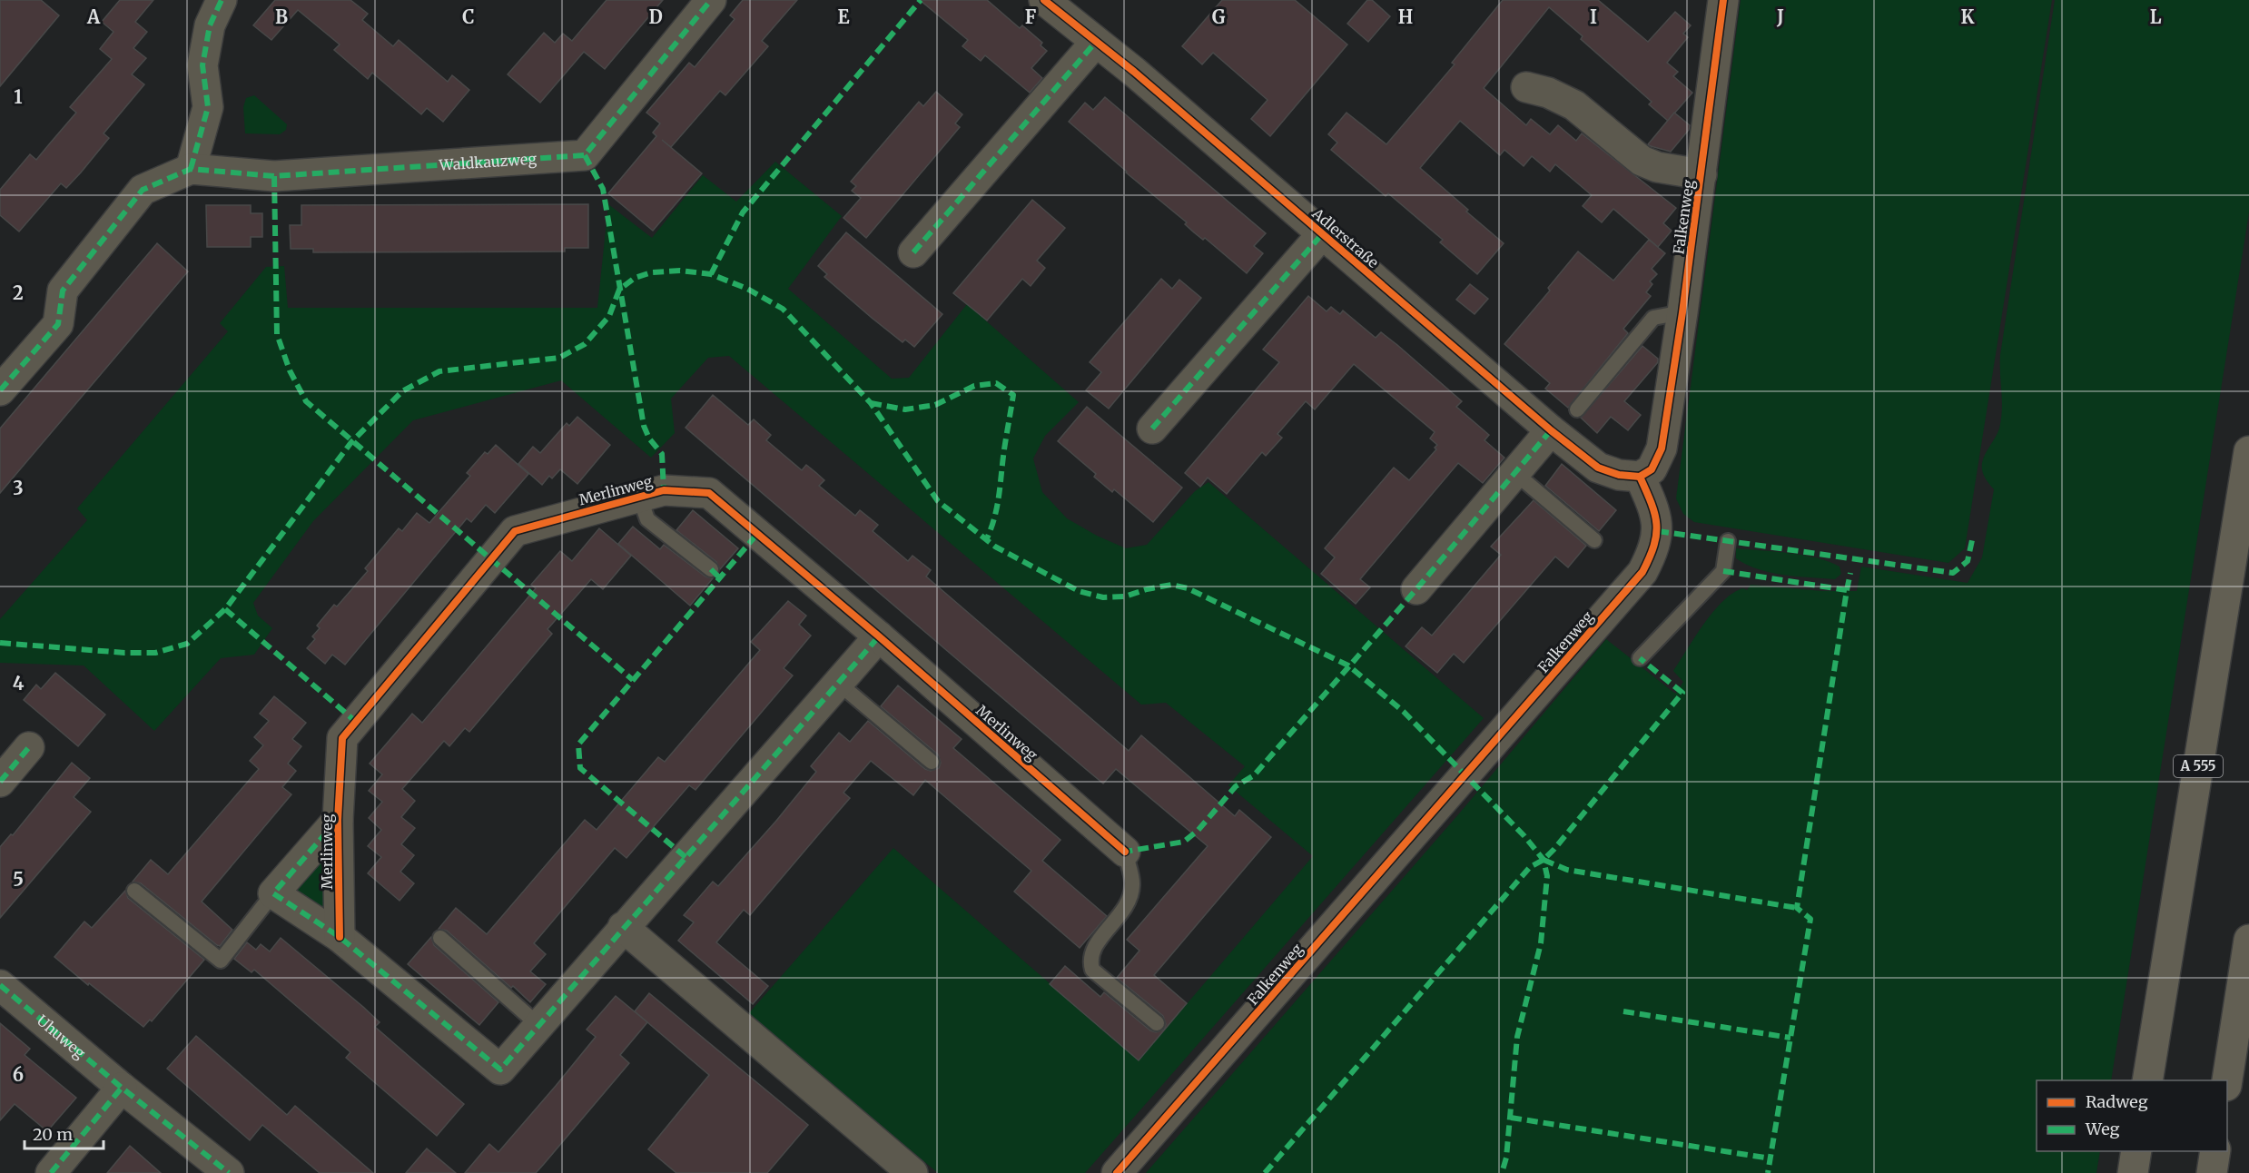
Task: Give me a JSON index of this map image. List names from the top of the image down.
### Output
{
  "streets": {
    "highway": ["A 555"],
    "street": [
      "Waldkauzweg",
      "Falkenweg",
      "Adlerstraße",
      "Merlinweg",
      "Uhuweg"
    ]
  },
  "crossings": [
    ["Falkenweg", "Adlerstraße"]
  ],
  "legend": ["Radweg", "Weg"],
  "scale_bar": "20 m",
  "grid": {
    "columns": [
      "A",
      "B",
      "C",
      "D",
      "E",
      "F",
      "G",
      "H",
      "I",
      "J",
      "K",
      "L"
    ],
    "rows": [
      "1",
      "2",
      "3",
      "4",
      "5",
      "6"
    ]
  }
}
